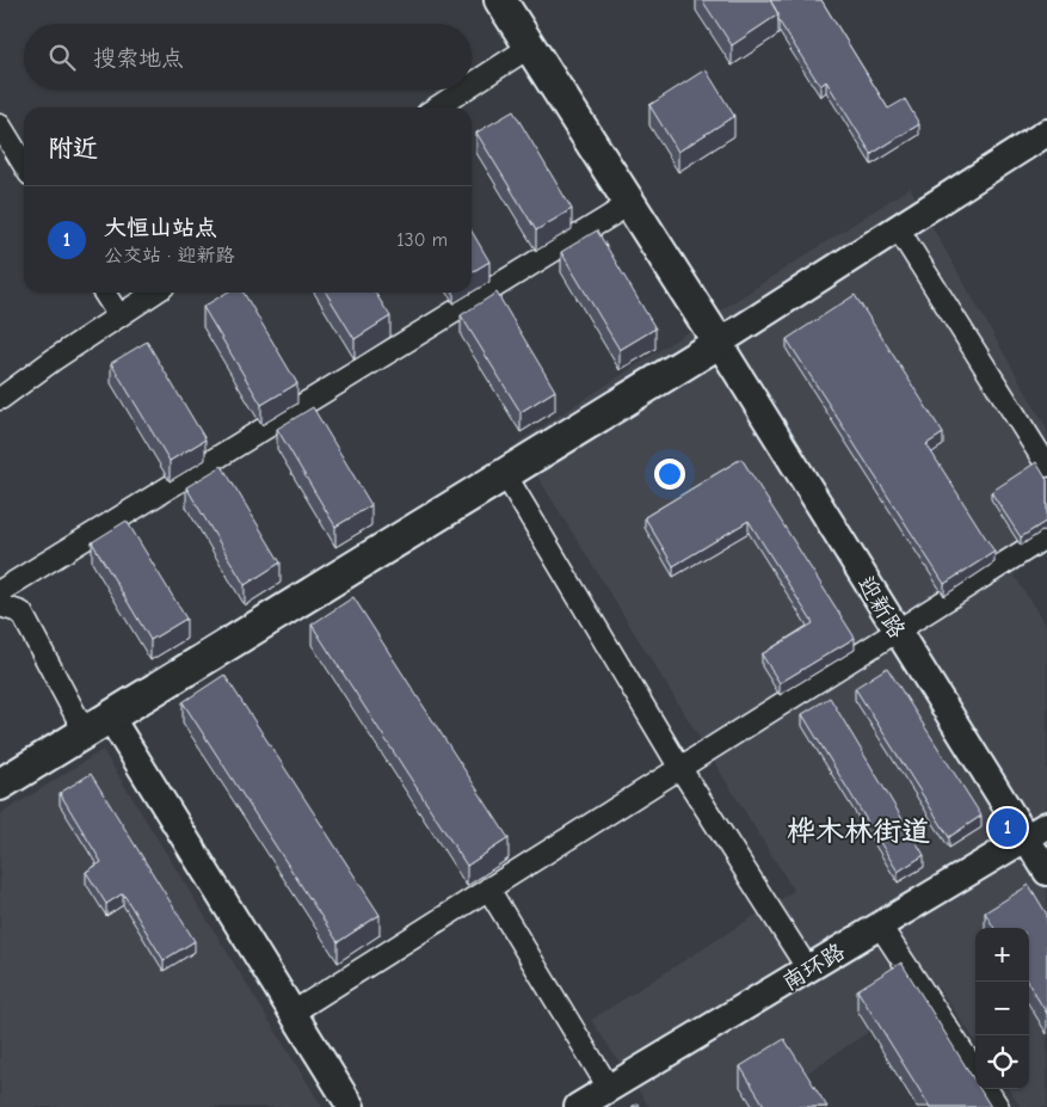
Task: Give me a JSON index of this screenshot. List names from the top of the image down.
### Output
{
  "streets": {
    "street": ["迎新路", "南环路"]
  },
  "crossings": [
    ["迎新路", "南环路"]
  ],
  "districts": ["桦木林街道"],
  "page": {
    "search": "搜索地点",
    "heading": "附近",
    "list": [
      {
        "mark": "1",
        "name": "大恒山站点",
        "note": "公交站 · 迎新路",
        "value": "130 m"
      }
    ],
    "pins": "1",
    "map_buttons": ["+", "−"]
  }
}
